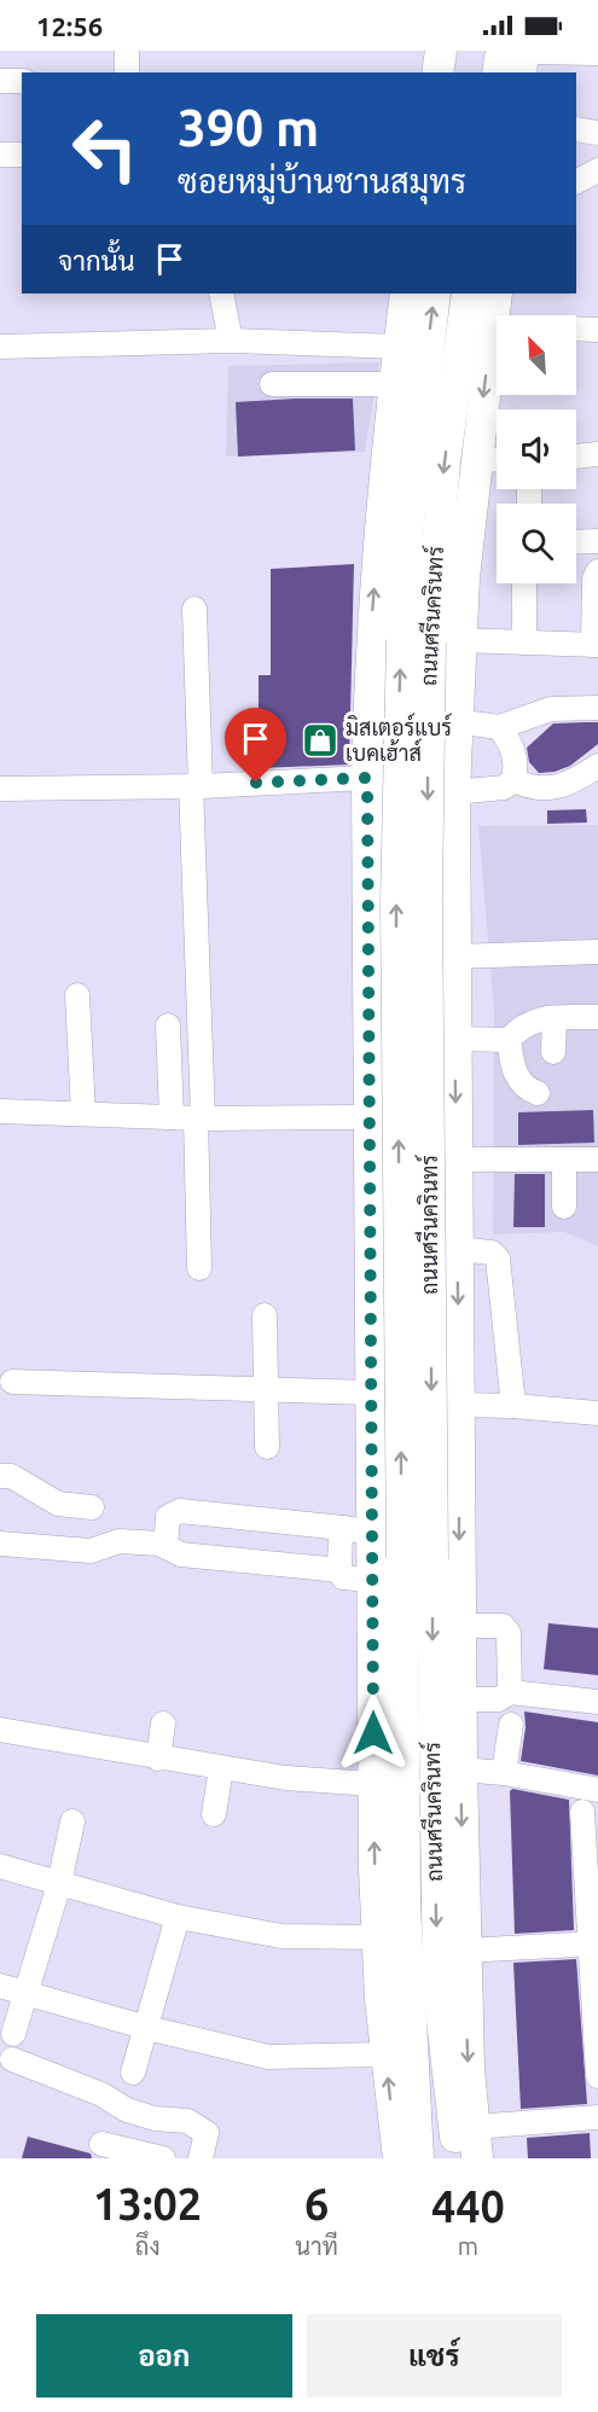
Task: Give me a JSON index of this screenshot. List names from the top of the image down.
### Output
{
  "streets": {
    "main road": ["ถนนศรีนครินทร์"]
  },
  "places": {
    "shop": ["มิสเตอร์แบร์ เบคเฮ้าส์"]
  },
  "north": "top left",
  "page": {
    "status": "12:56",
    "turn": ["390 m", "ซอยหมู่บ้านชานสมุทร"],
    "then": "จากนั้น",
    "eta": [
      "13:02",
      "ถึง",
      "6",
      "นาที",
      "440",
      "m"
    ],
    "buttons": ["ออก", "แชร์"]
  }
}
